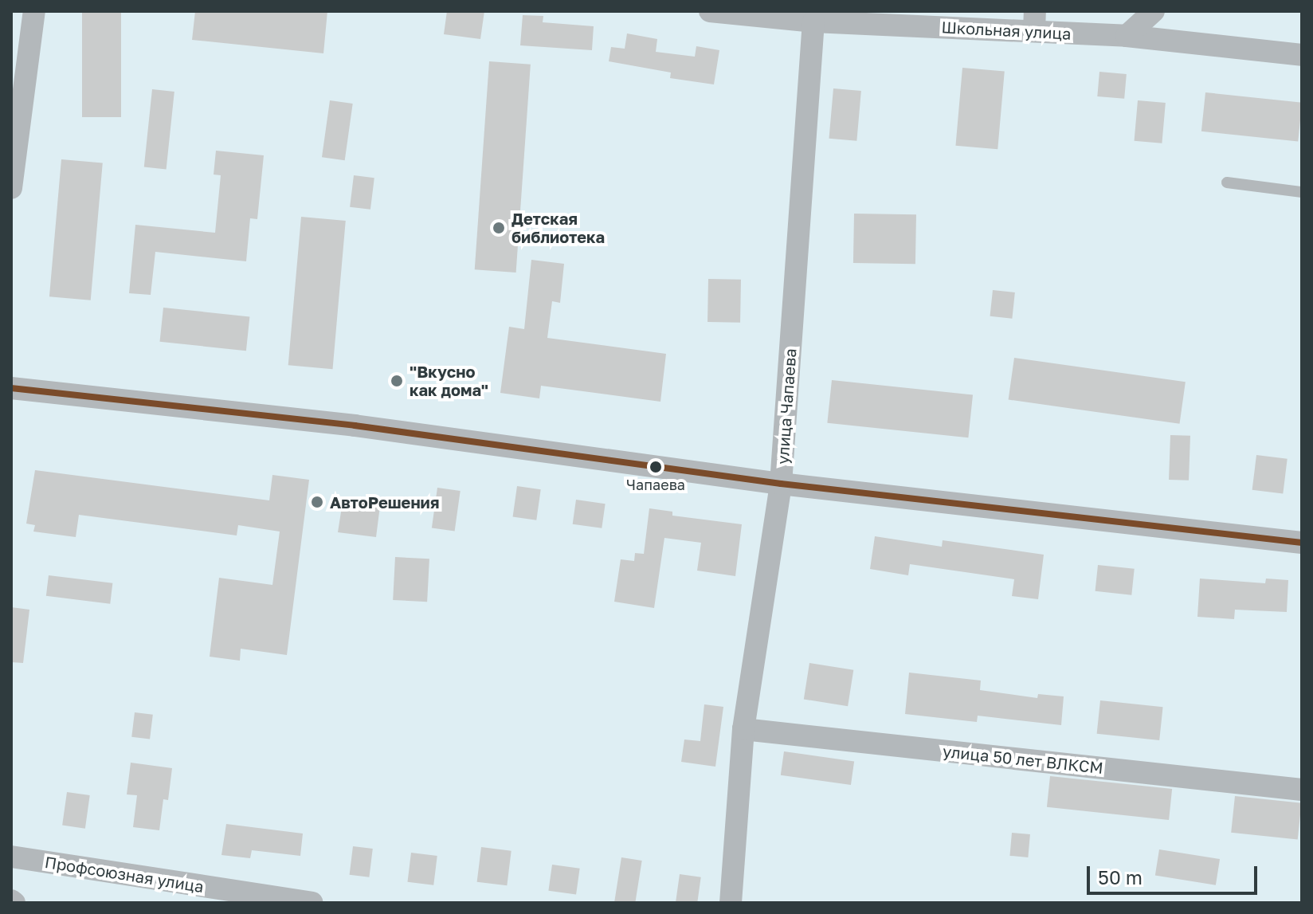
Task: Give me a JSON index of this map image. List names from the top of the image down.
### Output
{
  "streets": {
    "street": [
      "Школьная улица",
      "улица Чапаева",
      "улица 50 лет ВЛКСМ",
      "Профсоюзная улица"
    ]
  },
  "crossings": [
    ["Школьная улица", "улица Чапаева"],
    ["улица Чапаева", "улица 50 лет ВЛКСМ"]
  ],
  "places": [
    "Детская библиотека",
    "\"Вкусно как дома\"",
    "Чапаева",
    "АвтоРешения"
  ],
  "scale_bar": "50 m"
}
